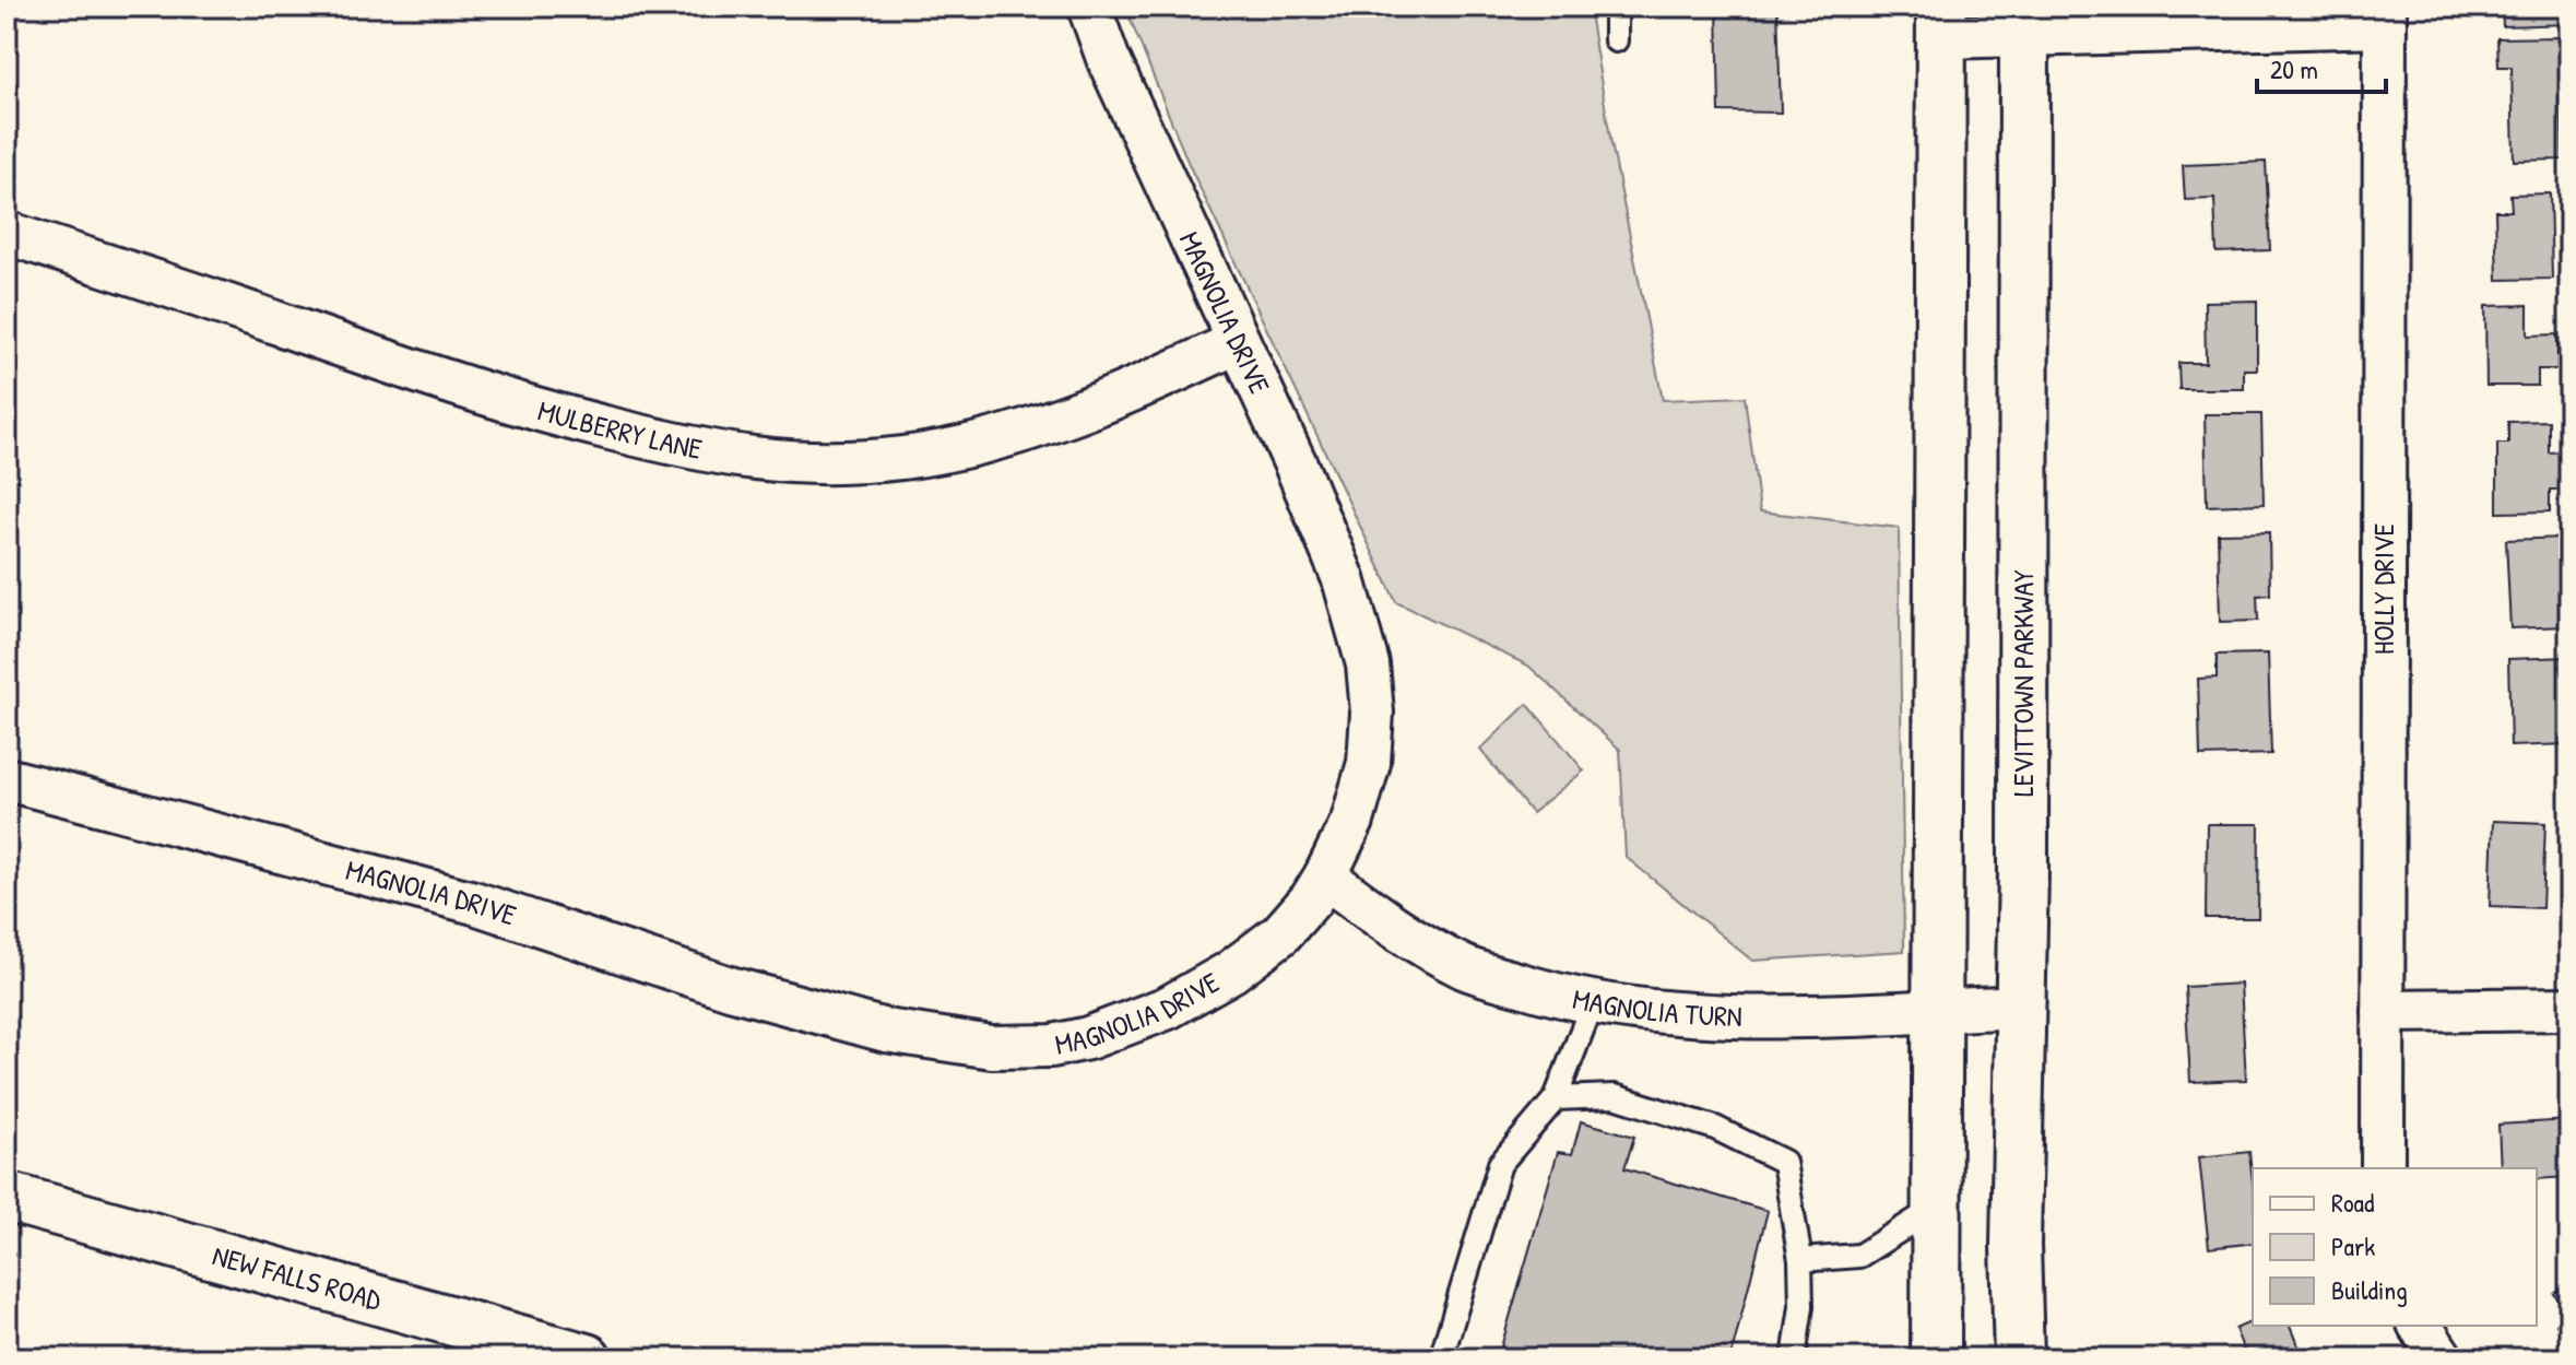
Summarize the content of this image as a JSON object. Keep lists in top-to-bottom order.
{
  "streets": {
    "main road": ["LEVITTOWN PARKWAY", "NEW FALLS ROAD"],
    "street": [
      "MAGNOLIA DRIVE",
      "MULBERRY LANE",
      "HOLLY DRIVE",
      "MAGNOLIA TURN"
    ]
  },
  "crossings": [
    ["MAGNOLIA DRIVE", "MULBERRY LANE"],
    ["MAGNOLIA DRIVE", "MAGNOLIA TURN"],
    ["LEVITTOWN PARKWAY", "MAGNOLIA TURN"]
  ],
  "legend": ["Road", "Park", "Building"],
  "scale_bar": "20 m"
}
